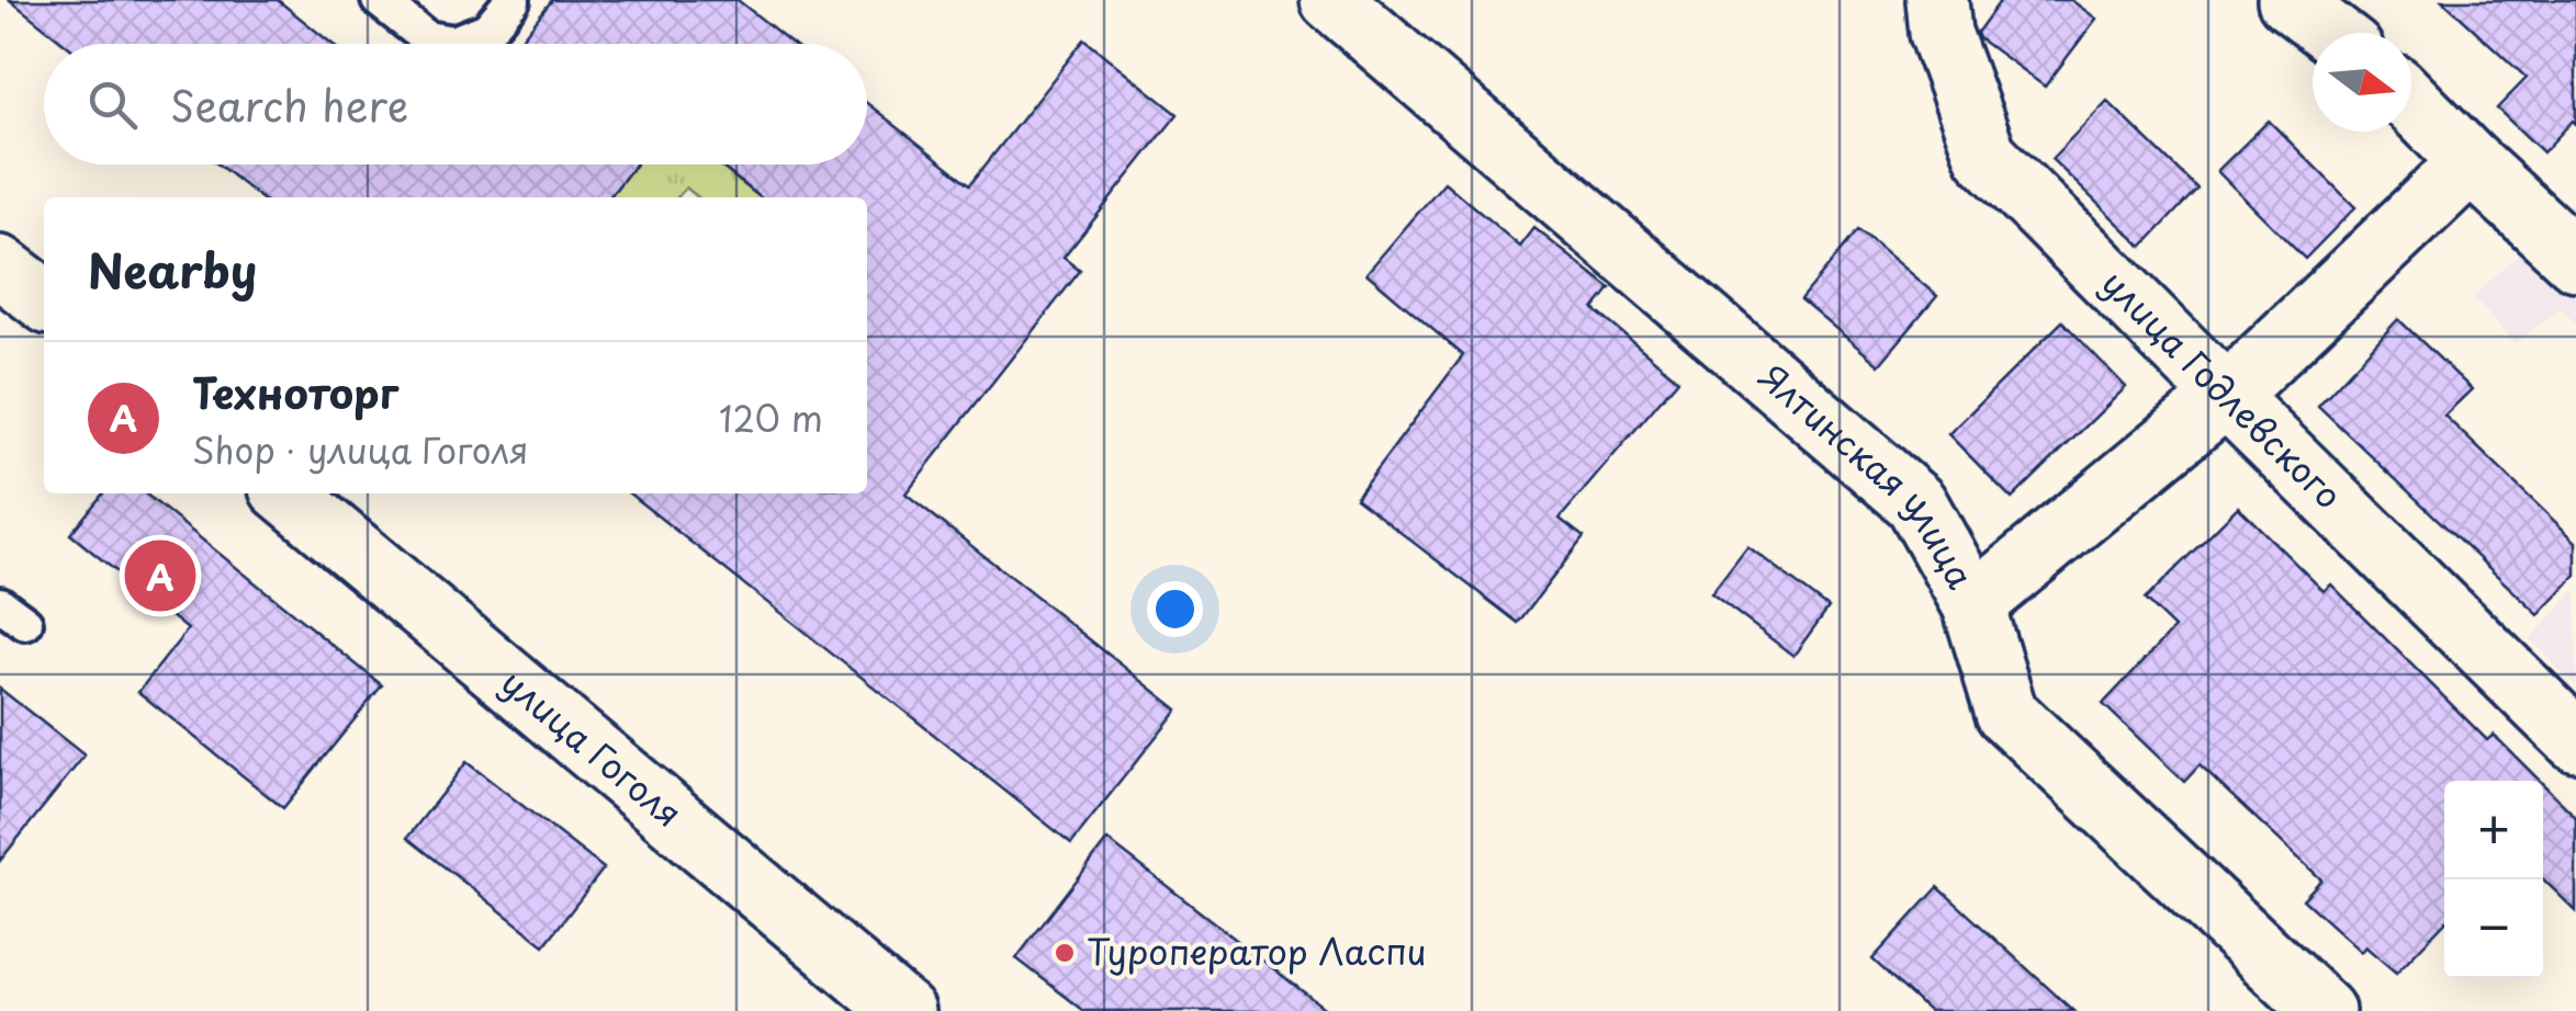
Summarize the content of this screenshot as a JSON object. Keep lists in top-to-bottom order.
{
  "streets": {
    "street": ["улица Годлевского", "Ялтинская улица", "улица Гоголя"]
  },
  "places": ["Туроператор Ласпи"],
  "north": "right",
  "page": {
    "search": "Search here",
    "heading": "Nearby",
    "list": [
      {
        "mark": "A",
        "name": "Техноторг",
        "note": "Shop · улица Гоголя",
        "value": "120 m"
      }
    ],
    "pins": "A",
    "map_buttons": ["+", "−"]
  }
}
